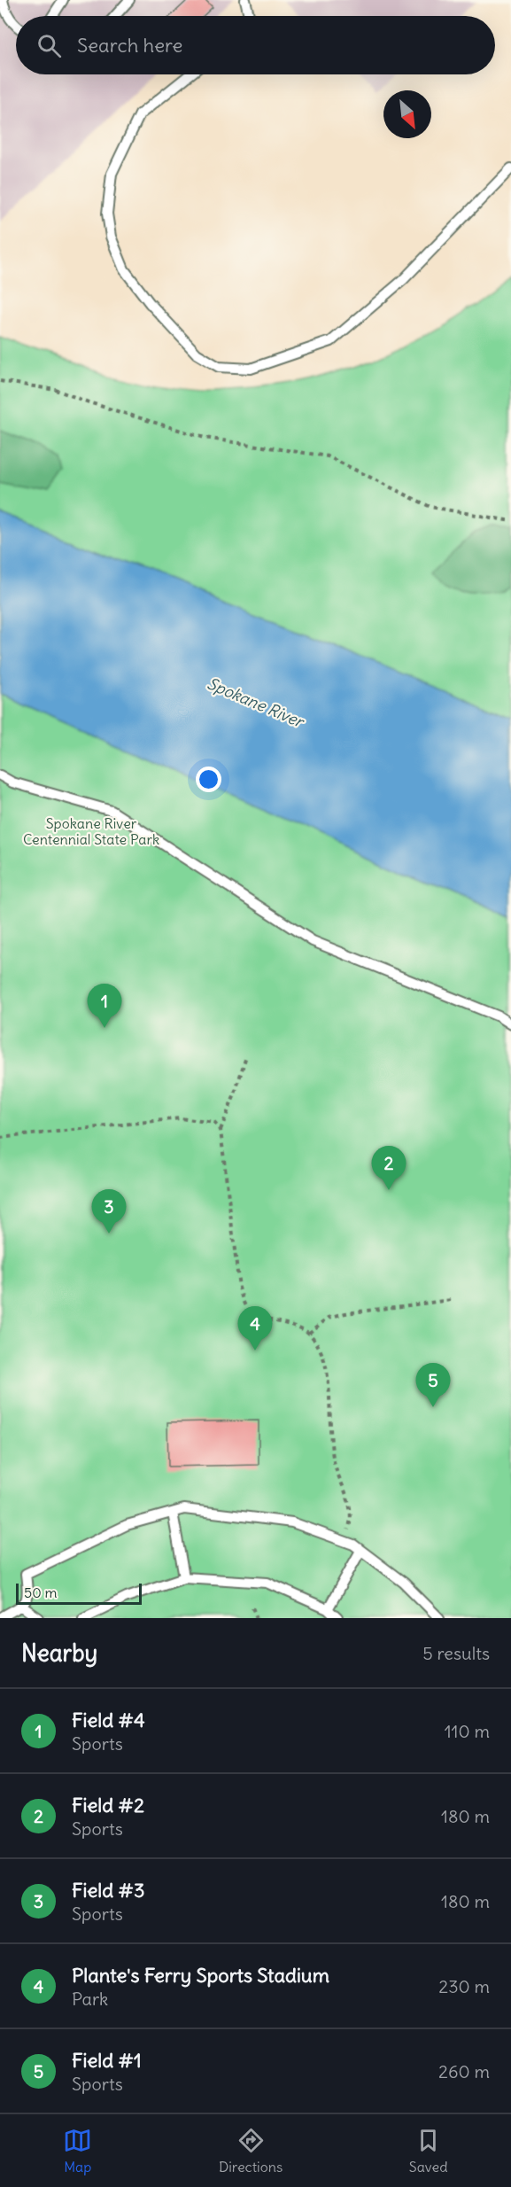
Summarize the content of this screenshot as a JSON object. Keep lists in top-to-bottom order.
{
  "water": ["Spokane River"],
  "parks": ["Spokane River Centennial State Park"],
  "scale_bar": "50 m",
  "north": "bottom right",
  "page": {
    "search": "Search here",
    "pins": [
      "1",
      "2",
      "3",
      "4",
      "5"
    ],
    "scale": "50 m",
    "heading": ["Nearby", "5 results"],
    "list": [
      {
        "mark": "1",
        "name": "Field #4",
        "note": "Sports",
        "value": "110 m"
      },
      {
        "mark": "2",
        "name": "Field #2",
        "note": "Sports",
        "value": "180 m"
      },
      {
        "mark": "3",
        "name": "Field #3",
        "note": "Sports",
        "value": "180 m"
      },
      {
        "mark": "4",
        "name": "Plante's Ferry Sports Stadium",
        "note": "Park",
        "value": "230 m"
      },
      {
        "mark": "5",
        "name": "Field #1",
        "note": "Sports",
        "value": "260 m"
      }
    ],
    "nav": ["Map", "Directions", "Saved"]
  }
}
